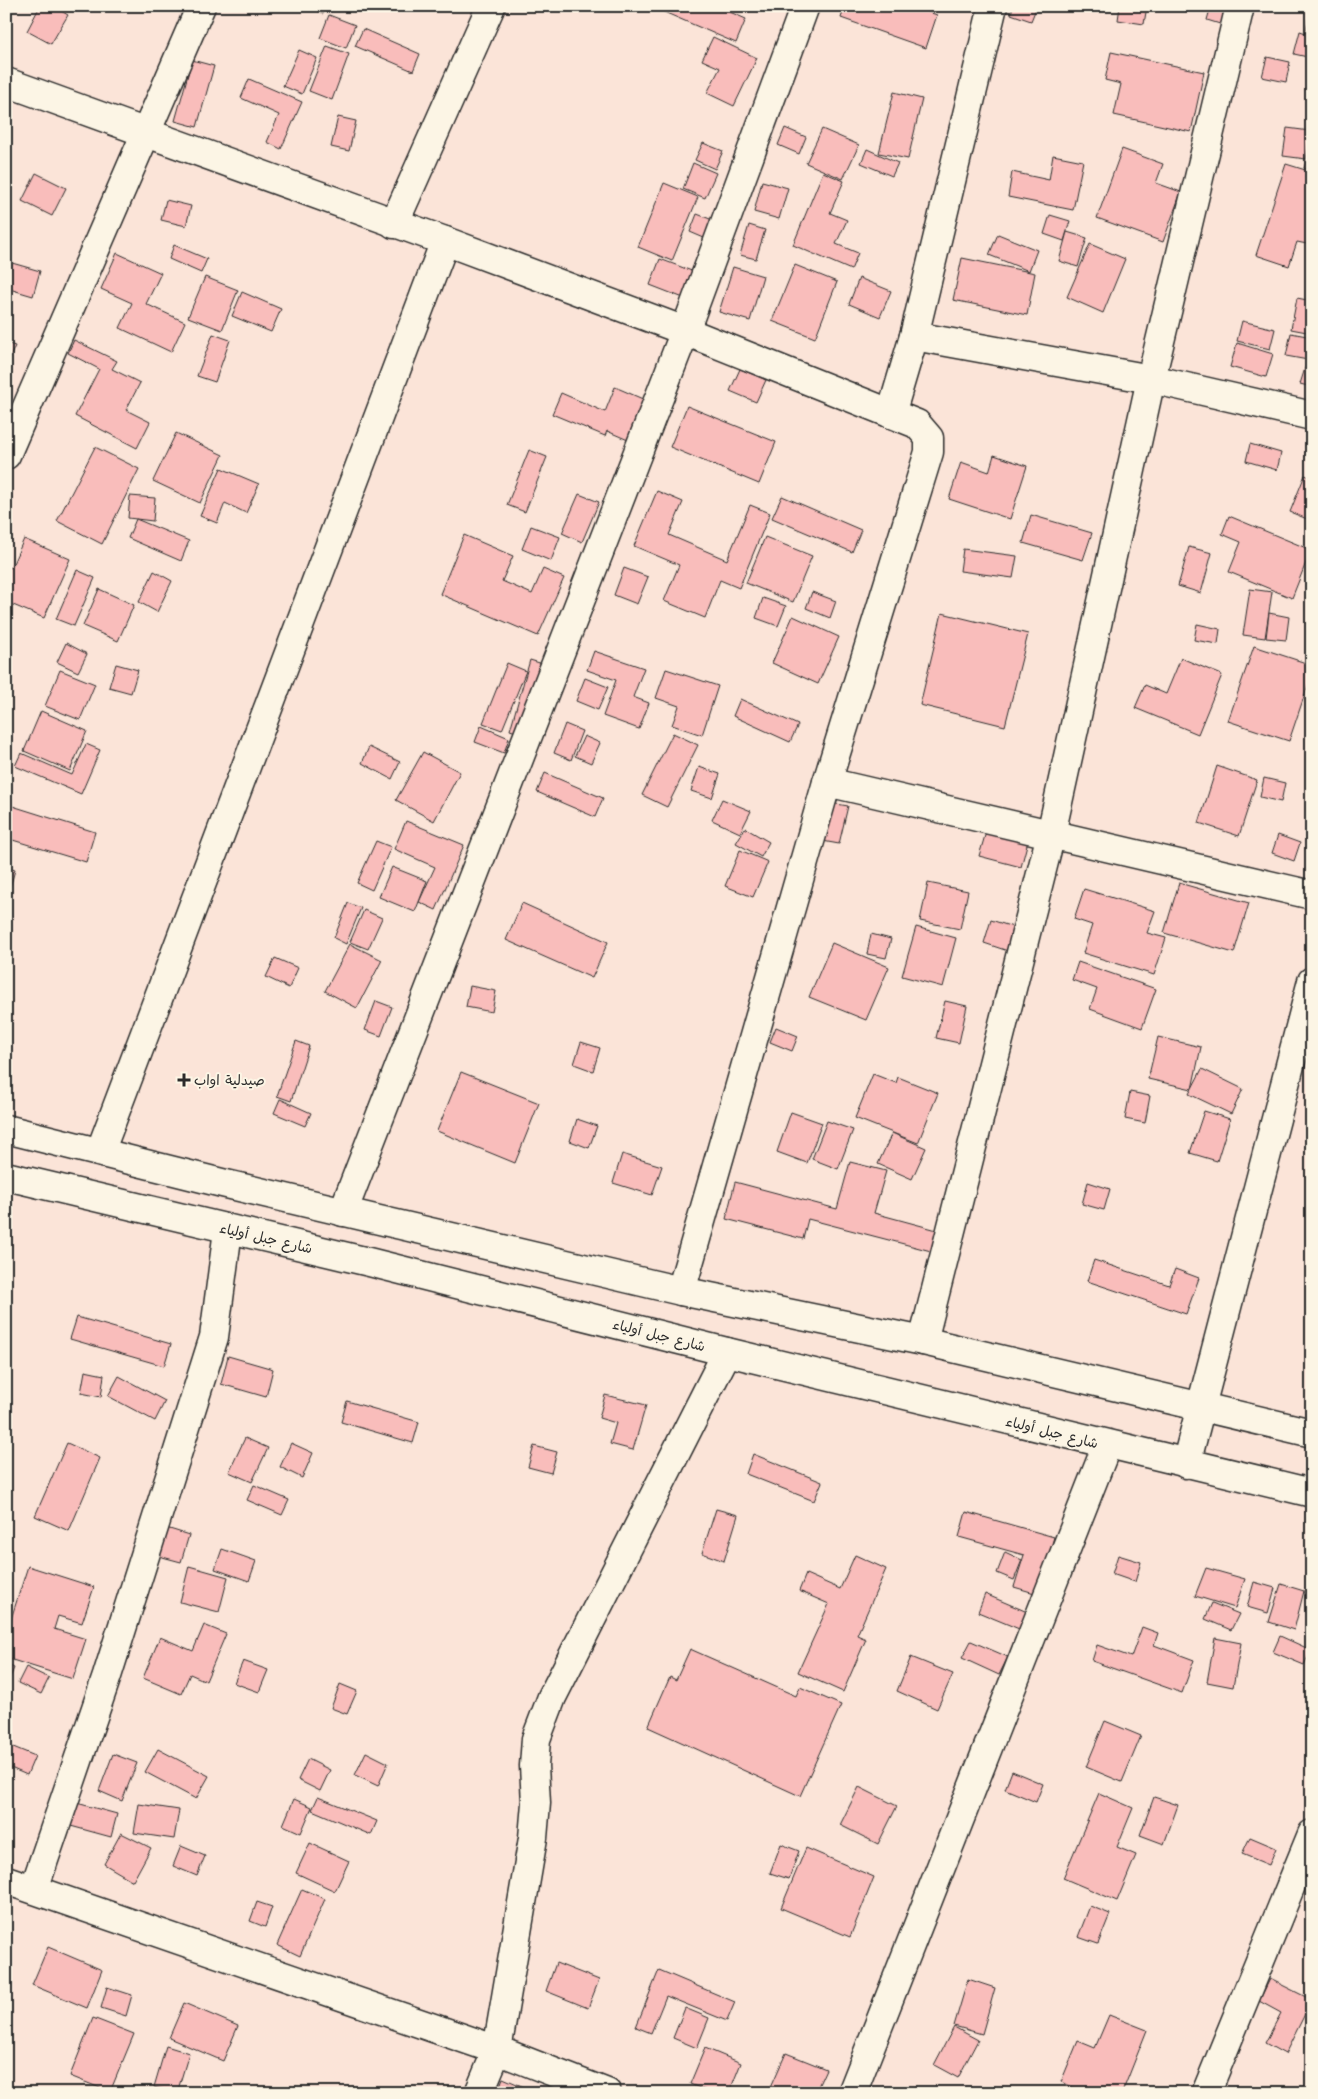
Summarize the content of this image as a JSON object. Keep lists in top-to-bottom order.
{
  "streets": {
    "street": ["شارع جبل أولياء"]
  },
  "places": {
    "health": ["صيدلية اواب"]
  }
}
